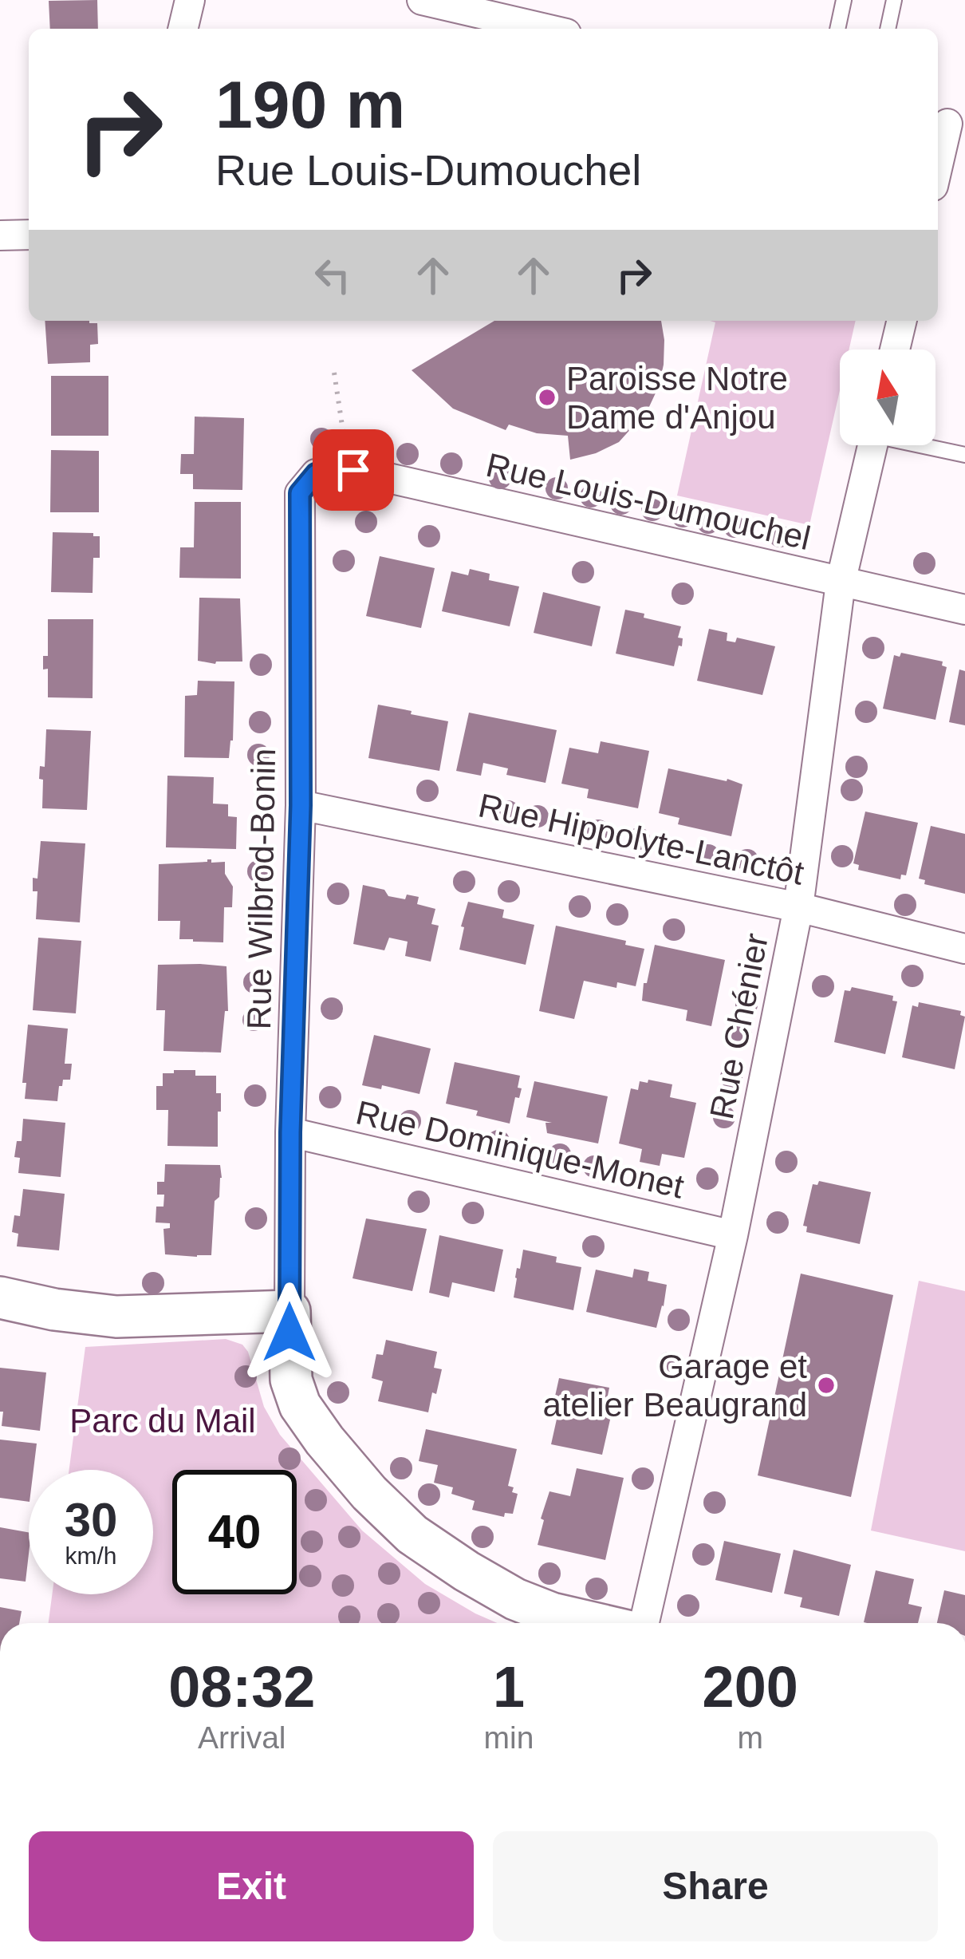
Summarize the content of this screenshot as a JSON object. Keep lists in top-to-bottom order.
{
  "streets": {
    "street": [
      "Rue Louis-Dumouchel",
      "Rue Hippolyte-Lanctôt",
      "Rue Wilbrod-Bonin",
      "Rue Chénier",
      "Rue Dominique-Monet"
    ]
  },
  "crossings": [
    ["Rue Louis-Dumouchel", "Rue Wilbrod-Bonin"],
    ["Rue Louis-Dumouchel", "Rue Chénier"],
    ["Rue Hippolyte-Lanctôt", "Rue Wilbrod-Bonin"],
    ["Rue Hippolyte-Lanctôt", "Rue Chénier"],
    ["Rue Wilbrod-Bonin", "Rue Dominique-Monet"],
    ["Rue Chénier", "Rue Dominique-Monet"]
  ],
  "parks": ["Parc du Mail"],
  "places": ["Paroisse Notre Dame d'Anjou", "Garage et atelier Beaugrand"],
  "north": "top",
  "page": {
    "turn": ["190 m", "Rue Louis-Dumouchel"],
    "speed": "30 km/h",
    "limit": "40",
    "eta": [
      "08:32",
      "Arrival",
      "1",
      "min",
      "200",
      "m"
    ],
    "buttons": ["Exit", "Share"]
  }
}
